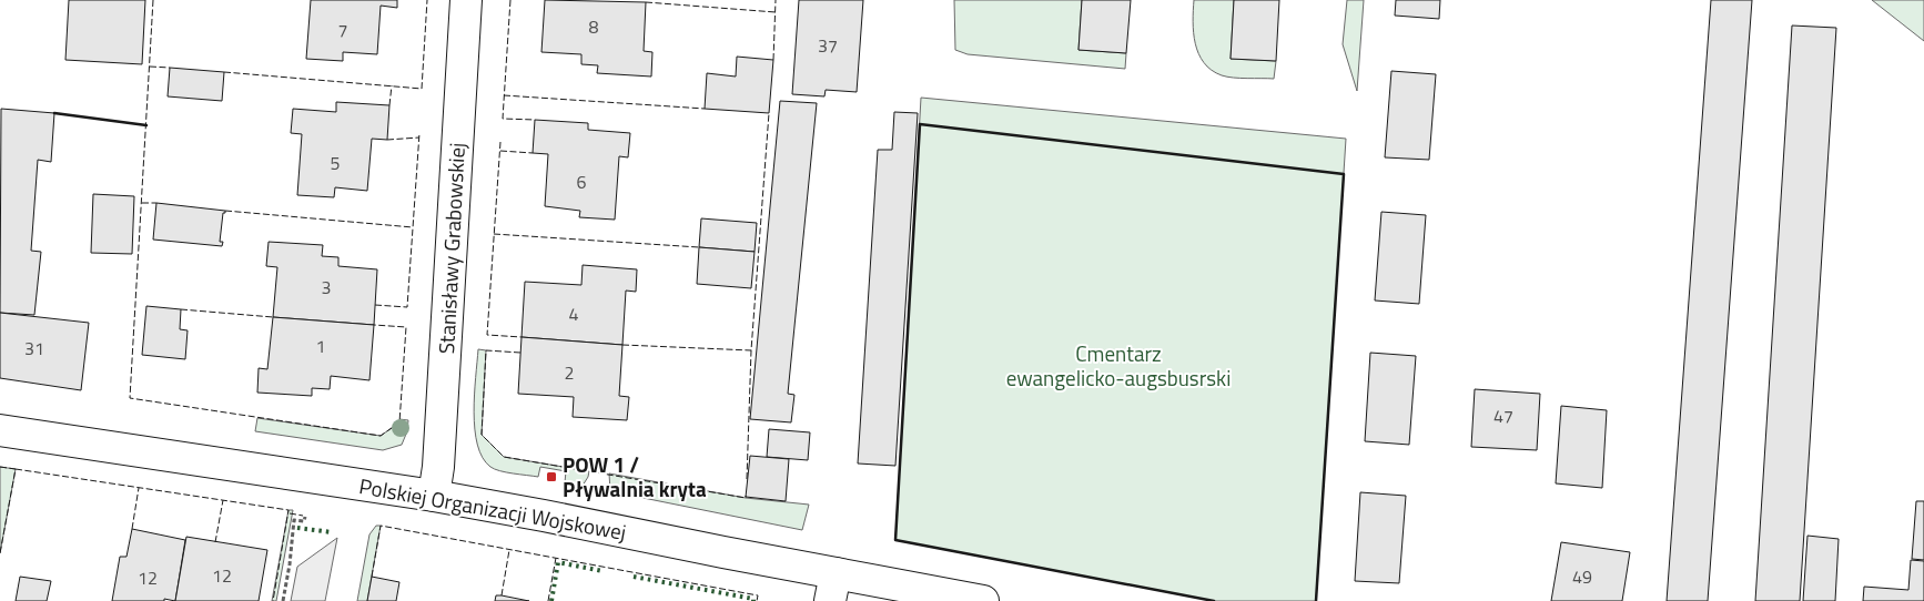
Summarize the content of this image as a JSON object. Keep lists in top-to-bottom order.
{
  "streets": {
    "street": ["Stanisławy Grabowskiej", "Polskiej Organizacji Wojskowej"]
  },
  "crossings": [
    ["Stanisławy Grabowskiej", "Polskiej Organizacji Wojskowej"]
  ],
  "parks": ["Cmentarz ewangelicko-augsbusrski"],
  "places": {
    "transit": ["POW 1 / Pływalnia kryta"]
  },
  "house_numbers": [
    "8",
    "7",
    "37",
    "5",
    "6",
    "3",
    "4",
    "1",
    "31",
    "2",
    "47",
    "12",
    "49",
    "12"
  ]
}
